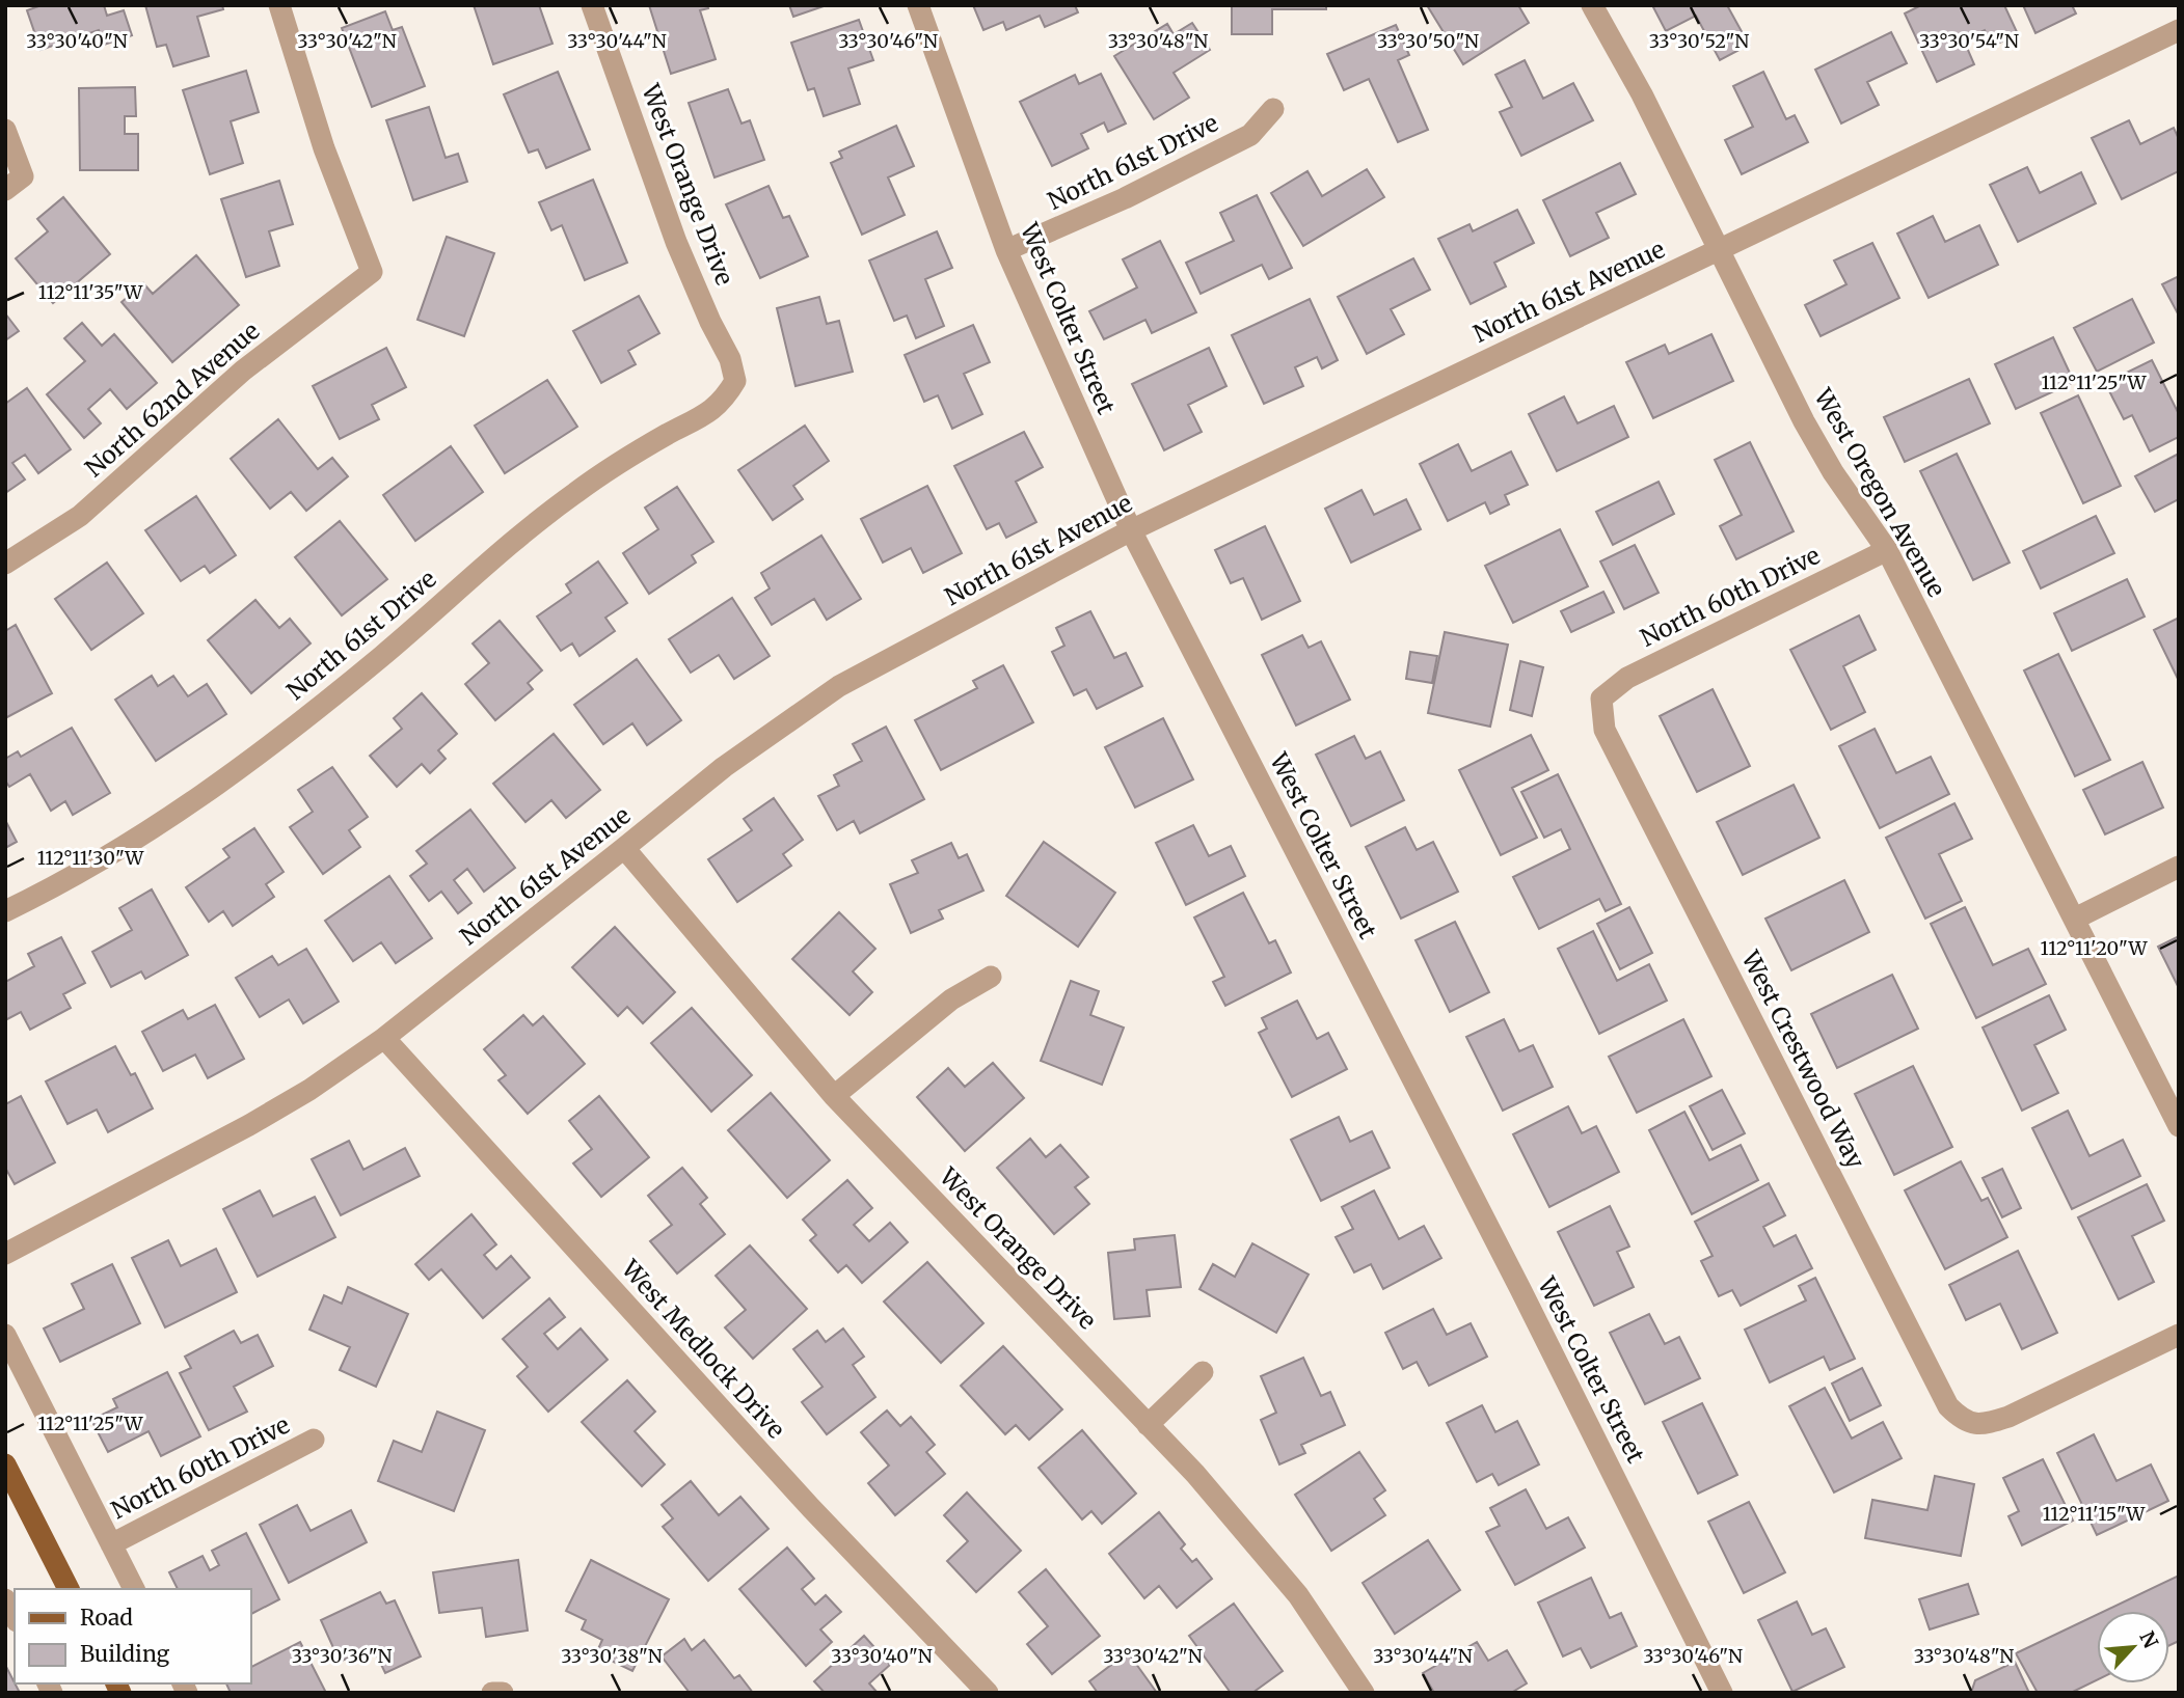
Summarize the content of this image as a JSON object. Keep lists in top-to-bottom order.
{
  "streets": {
    "street": [
      "North 61st Drive",
      "West Orange Drive",
      "North 61st Avenue",
      "West Colter Street",
      "North 62nd Avenue",
      "West Oregon Avenue",
      "North 60th Drive",
      "West Crestwood Way",
      "West Medlock Drive"
    ]
  },
  "crossings": [
    ["North 61st Drive", "West Orange Drive"],
    ["North 61st Drive", "West Colter Street"],
    ["West Orange Drive", "North 61st Avenue"],
    ["North 61st Avenue", "West Colter Street"],
    ["North 61st Avenue", "West Oregon Avenue"],
    ["North 61st Avenue", "West Medlock Drive"],
    ["West Oregon Avenue", "North 60th Drive"],
    ["North 60th Drive", "West Crestwood Way"]
  ],
  "legend": ["Road", "Building"],
  "north": "top right",
  "coordinates": [
    "33°30'54\"N",
    "33°30'40\"N",
    "33°30'42\"N",
    "33°30'44\"N",
    "33°30'46\"N",
    "33°30'48\"N",
    "33°30'50\"N",
    "33°30'52\"N",
    "112°11'35\"W",
    "112°11'25\"W",
    "112°11'30\"W",
    "112°11'20\"W",
    "112°11'15\"W",
    "33°30'36\"N",
    "33°30'38\"N"
  ]
}
